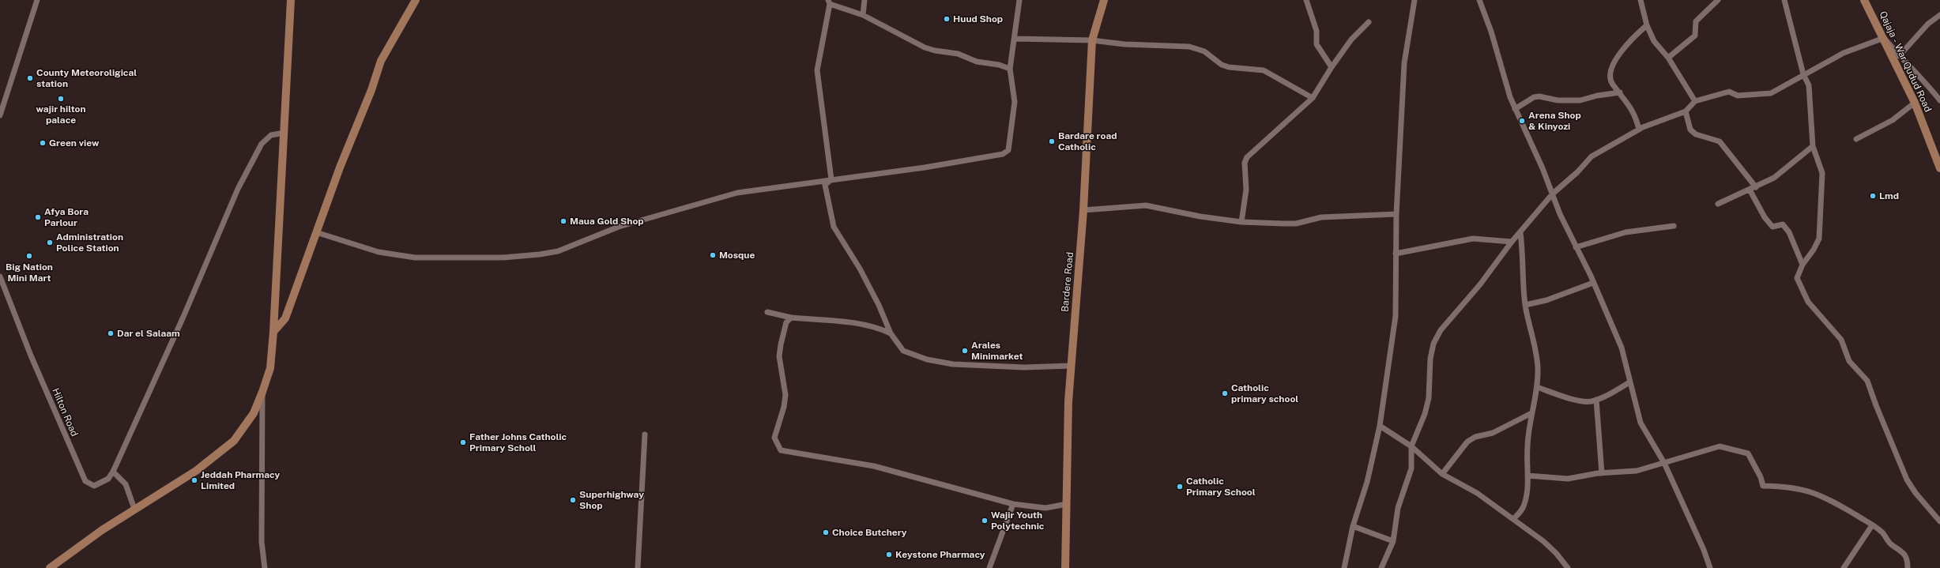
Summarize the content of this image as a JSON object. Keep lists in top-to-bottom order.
{
  "streets": {
    "street": ["Qajaja - War Qudud Road", "Bardere Road", "Hilton Road"]
  },
  "places": [
    "Huud Shop",
    "County Meteoroligical station",
    "wajir hilton palace",
    "Arena Shop & Kinyozi",
    "Bardare road Catholic",
    "Green view",
    "Lmd",
    "Afya Bora Parlour",
    "Maua Gold Shop",
    "Administration Police Station",
    "Mosque",
    "Big Nation Mini Mart",
    "Dar el Salaam",
    "Arales Minimarket",
    "Catholic primary school",
    "Father Johns Catholic Primary Scholl",
    "Jeddah Pharmacy Limited",
    "Catholic Primary School",
    "Superhighway Shop",
    "Wajir Youth Polytechnic",
    "Choice Butchery",
    "Keystone Pharmacy"
  ]
}
